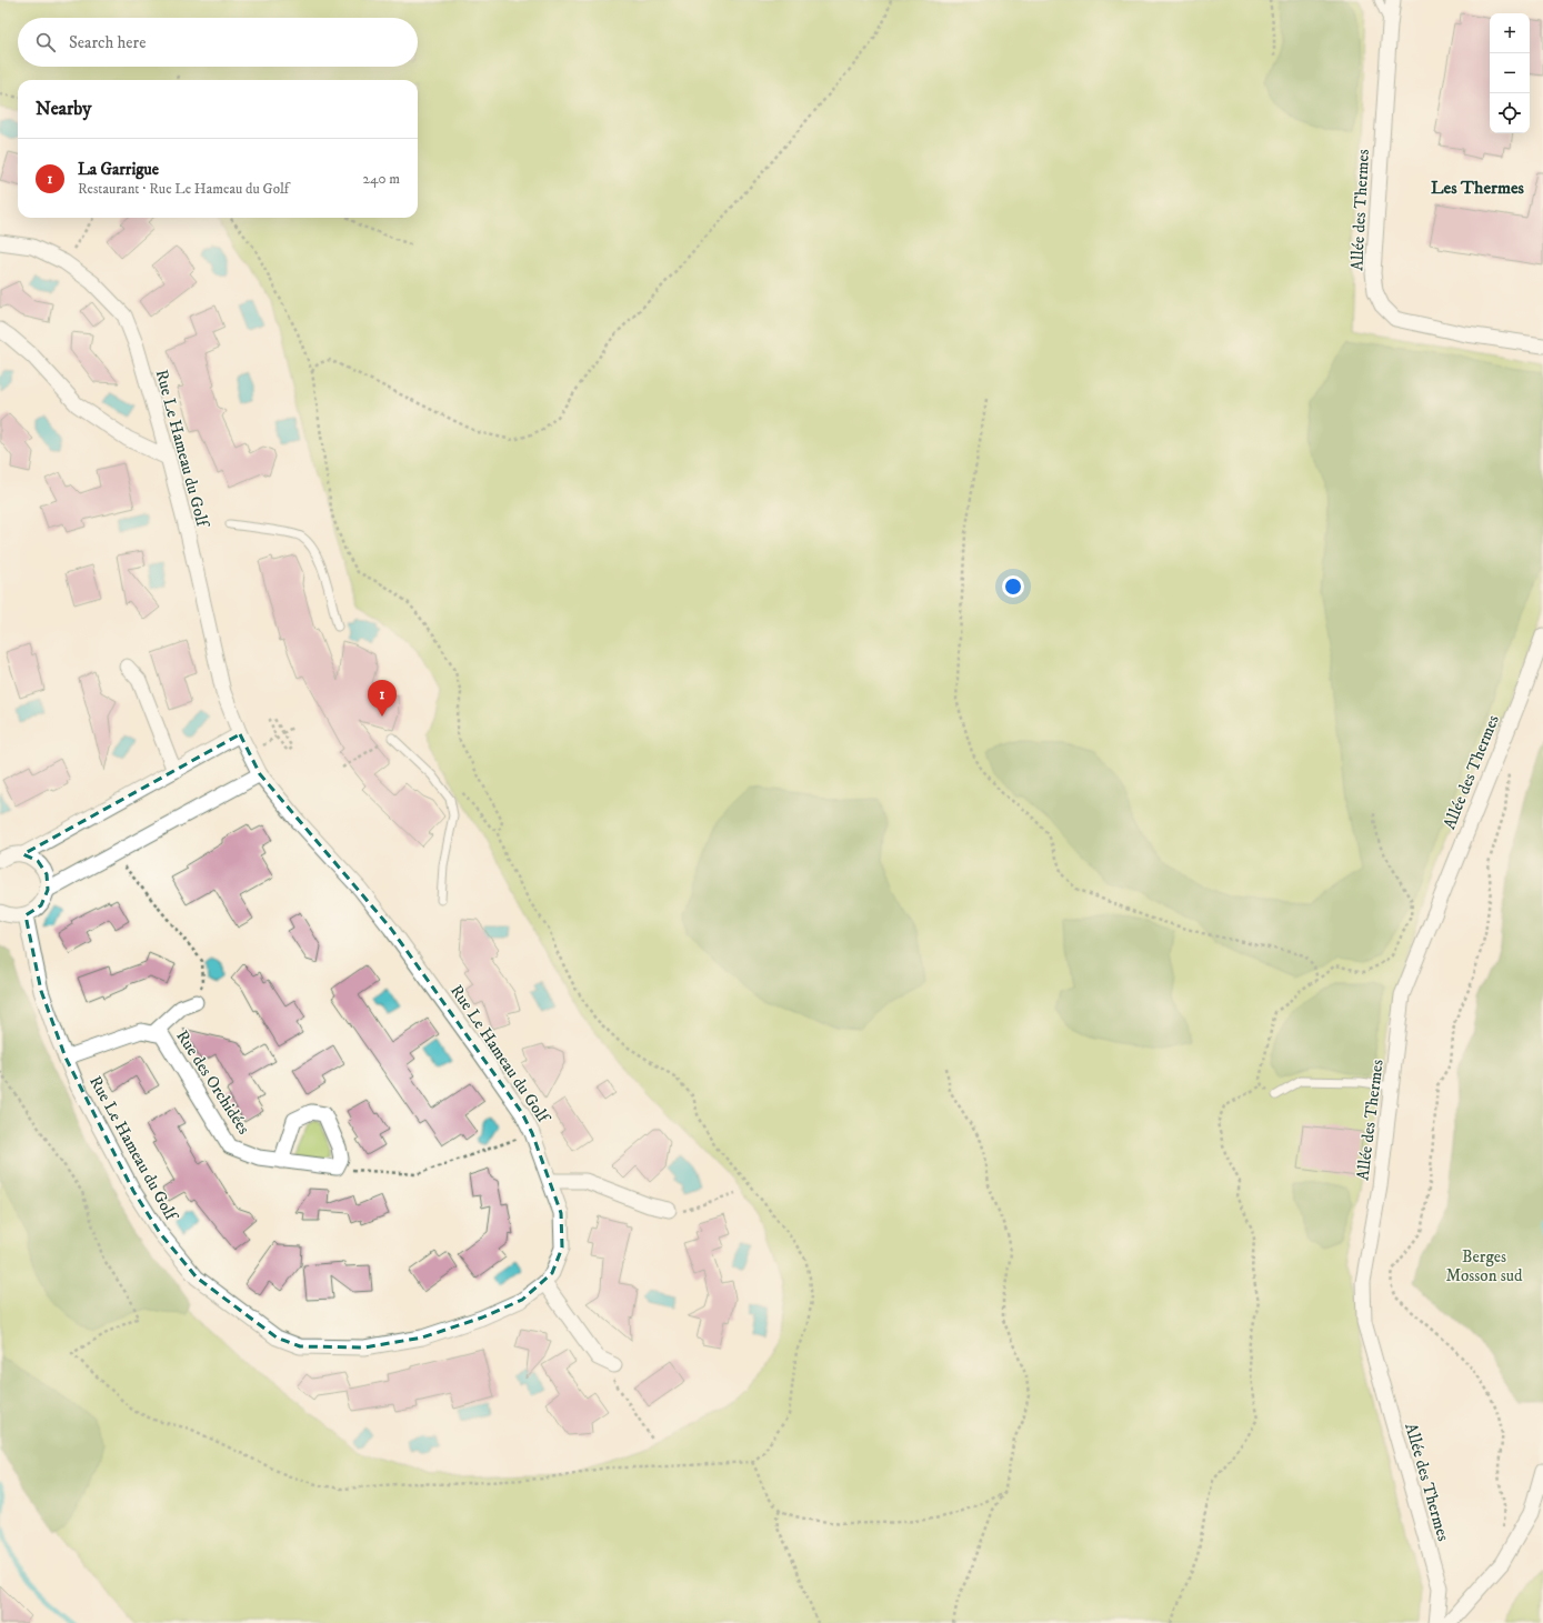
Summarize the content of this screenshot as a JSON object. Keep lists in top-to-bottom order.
{
  "streets": {
    "street": ["Allée des Thermes", "Rue Le Hameau du Golf", "Rue des Orchidées"]
  },
  "crossings": [
    ["Rue Le Hameau du Golf", "Rue des Orchidées"]
  ],
  "districts": ["Les Thermes"],
  "parks": ["Berges Mosson sud"],
  "page": {
    "map_buttons": ["+", "−"],
    "search": "Search here",
    "heading": "Nearby",
    "list": [
      {
        "mark": "1",
        "name": "La Garrigue",
        "note": "Restaurant · Rue Le Hameau du Golf",
        "value": "240 m"
      }
    ],
    "pins": "1"
  }
}
